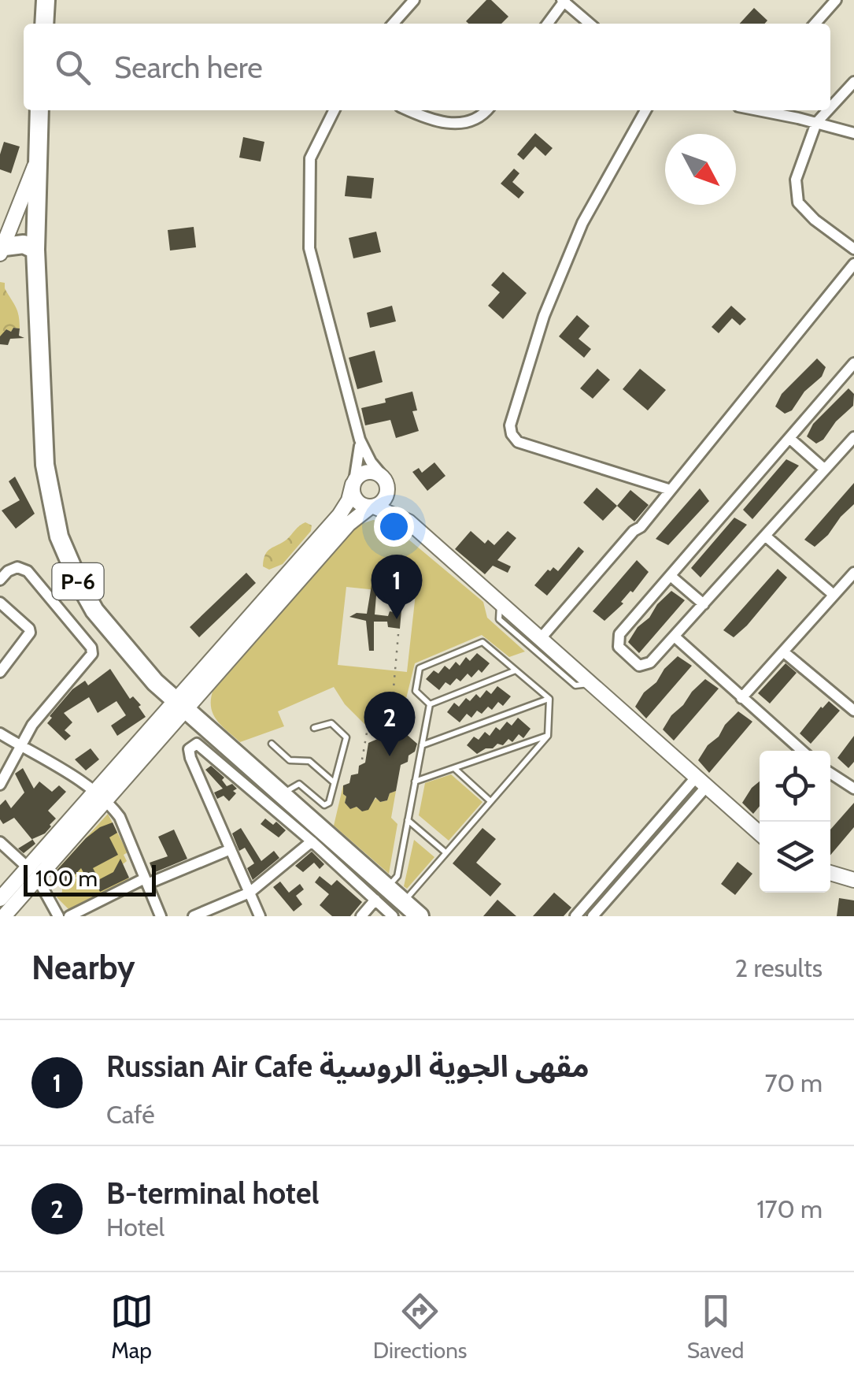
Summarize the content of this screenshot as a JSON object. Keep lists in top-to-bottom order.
{
  "streets": {
    "highway": ["P-6"]
  },
  "scale_bar": "100 m",
  "north": "bottom right",
  "page": {
    "search": "Search here",
    "pins": ["1", "2"],
    "scale": "100 m",
    "heading": ["Nearby", "2 results"],
    "list": [
      {
        "mark": "1",
        "name": "Russian Air Cafe مقهى الجوية الروسية",
        "note": "Café",
        "value": "70 m"
      },
      {
        "mark": "2",
        "name": "B-terminal hotel",
        "note": "Hotel",
        "value": "170 m"
      }
    ],
    "nav": ["Map", "Directions", "Saved"]
  }
}
